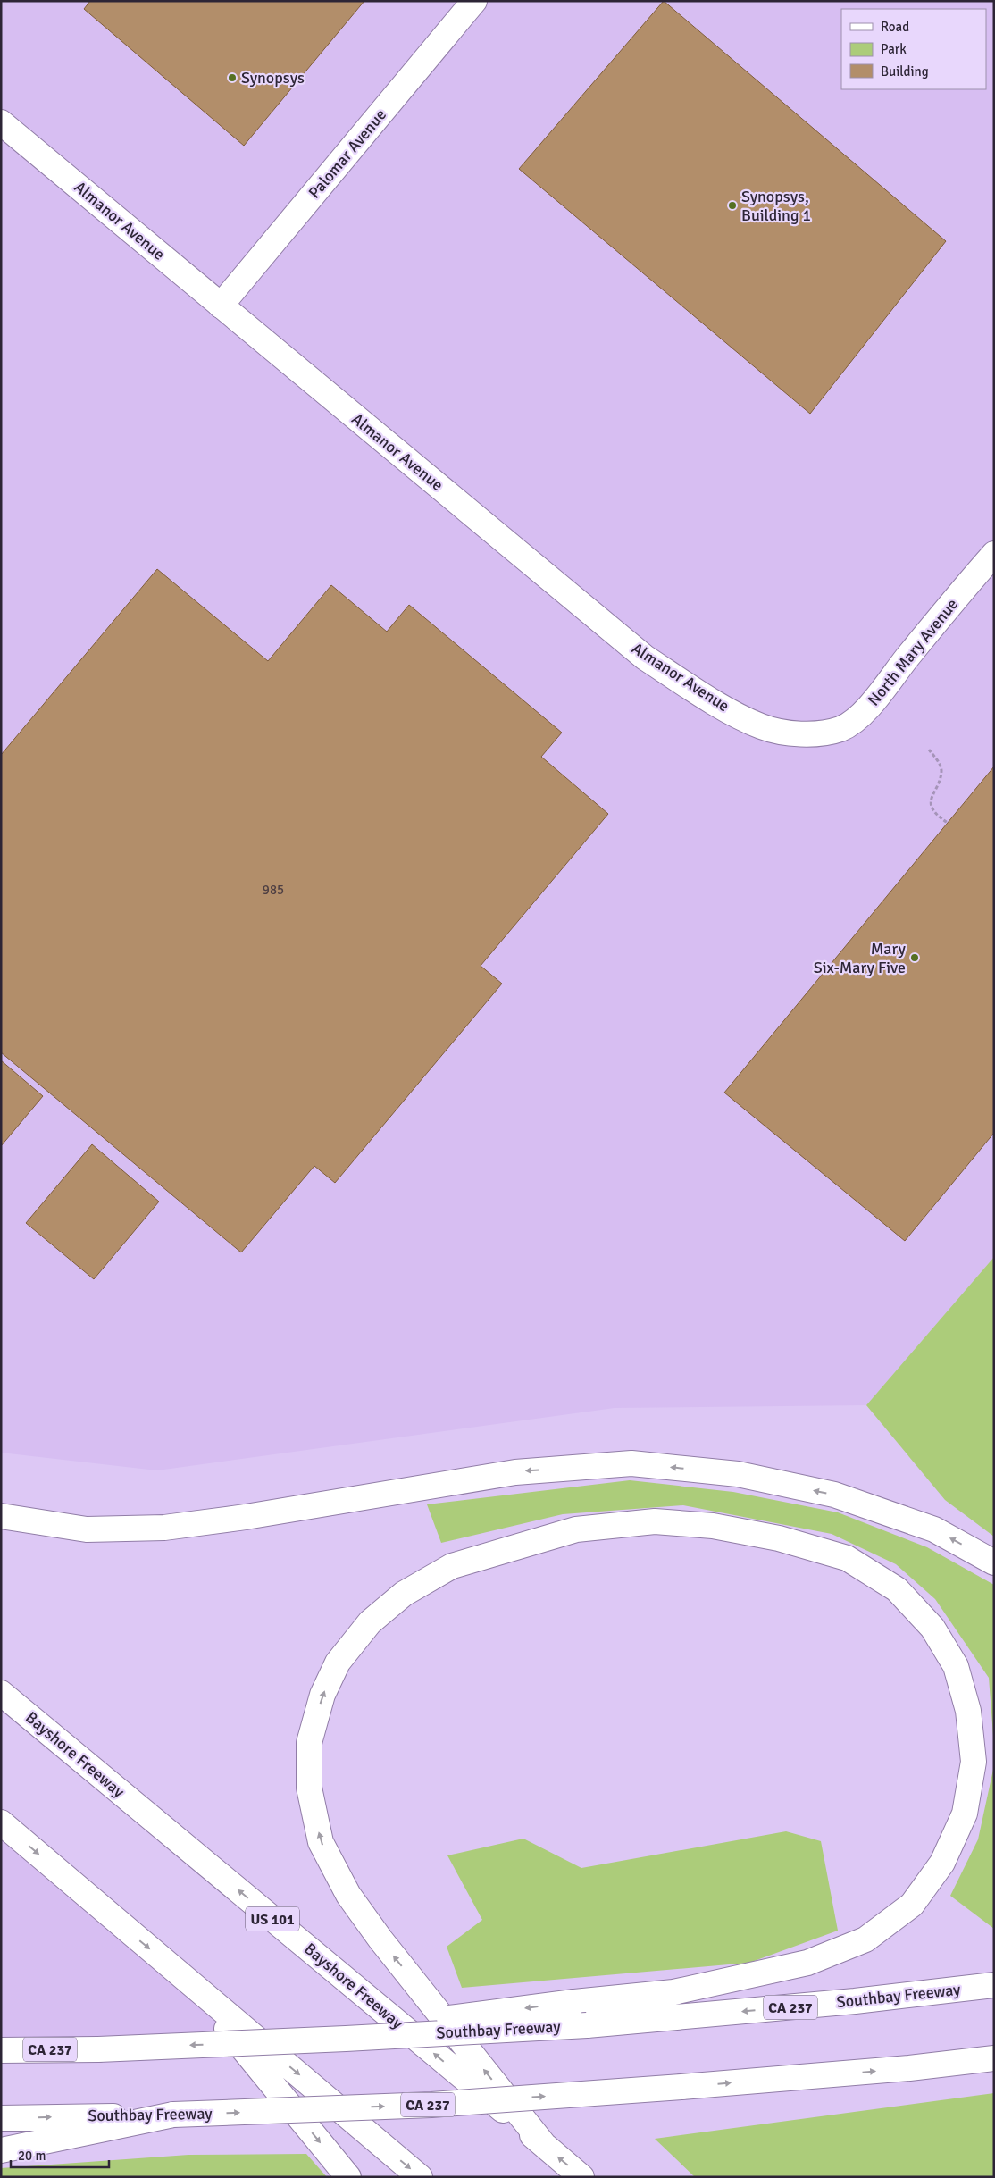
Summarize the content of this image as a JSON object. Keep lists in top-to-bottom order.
{
  "streets": {
    "main road": [
      "Palomar Avenue",
      "Almanor Avenue",
      "North Mary Avenue",
      "Bayshore Freeway",
      "US 101",
      "Southbay Freeway",
      "CA 237"
    ]
  },
  "crossings": [
    ["Palomar Avenue", "Almanor Avenue"],
    ["Almanor Avenue", "North Mary Avenue"]
  ],
  "places": ["Synopsys", "Synopsys, Building 1", "Mary Six-Mary Five"],
  "house_numbers": ["985"],
  "legend": ["Road", "Park", "Building"],
  "scale_bar": "20 m"
}
